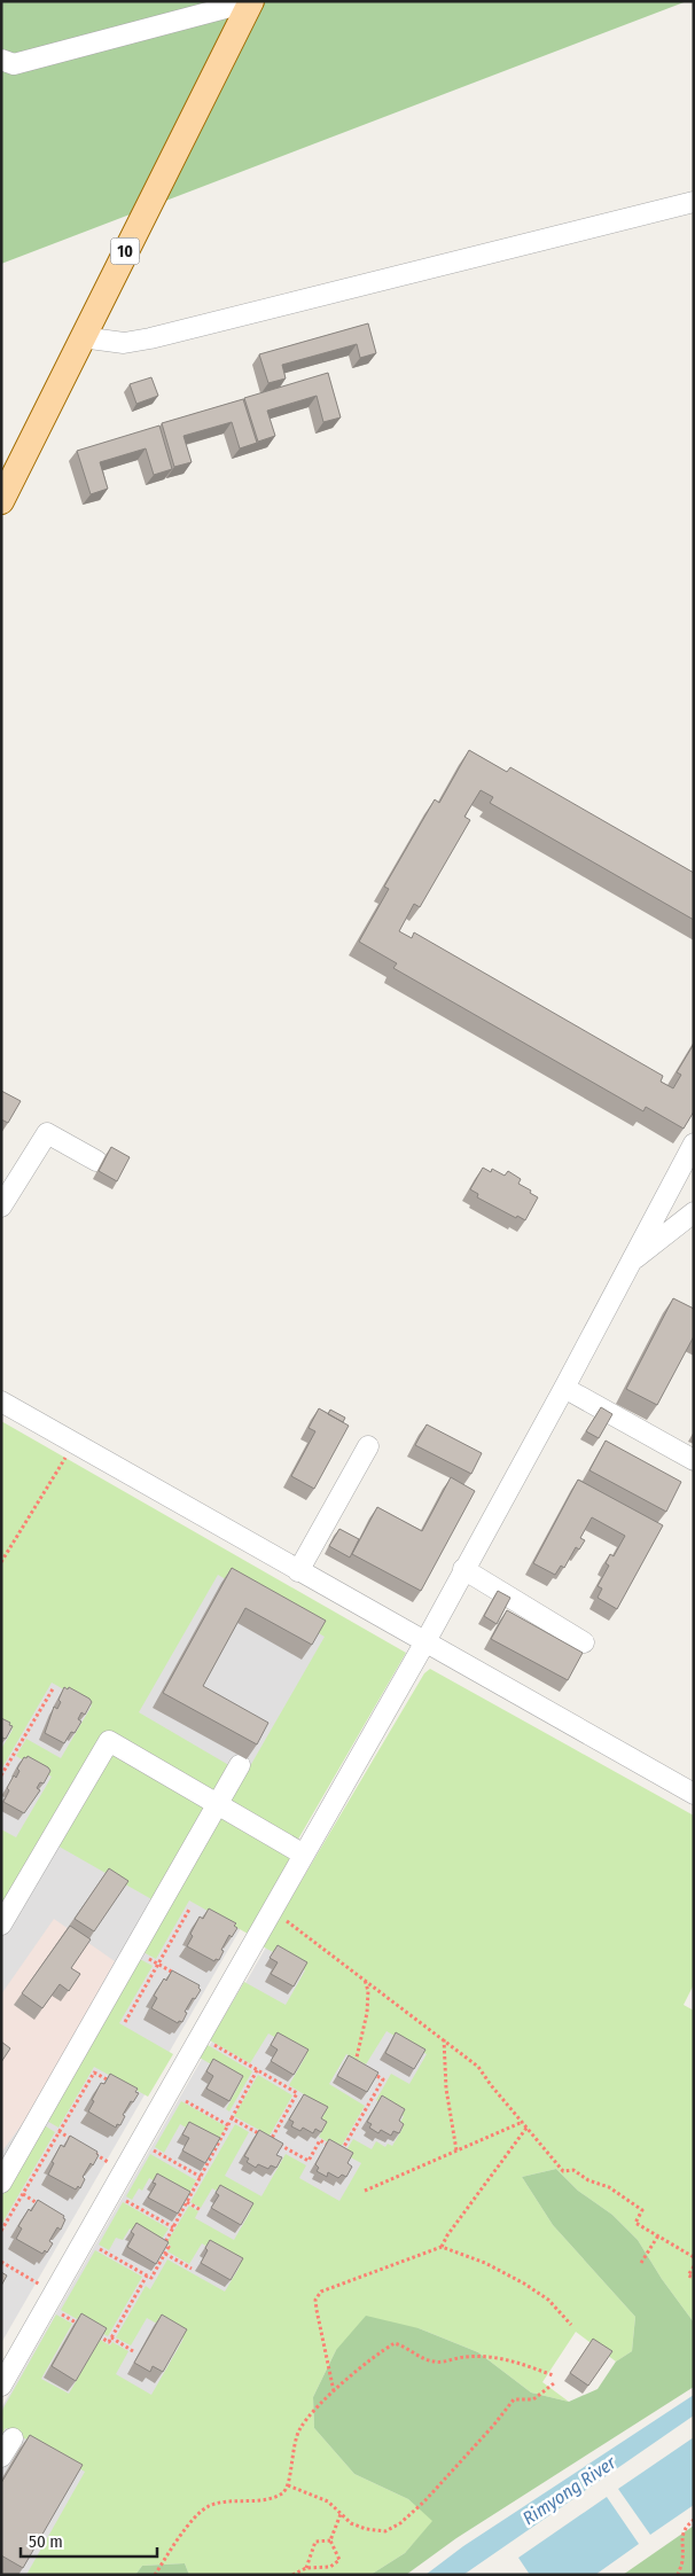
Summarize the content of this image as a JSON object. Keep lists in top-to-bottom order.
{
  "streets": {
    "main road": ["10"]
  },
  "water": ["Rimyong River"],
  "scale_bar": "50 m"
}
